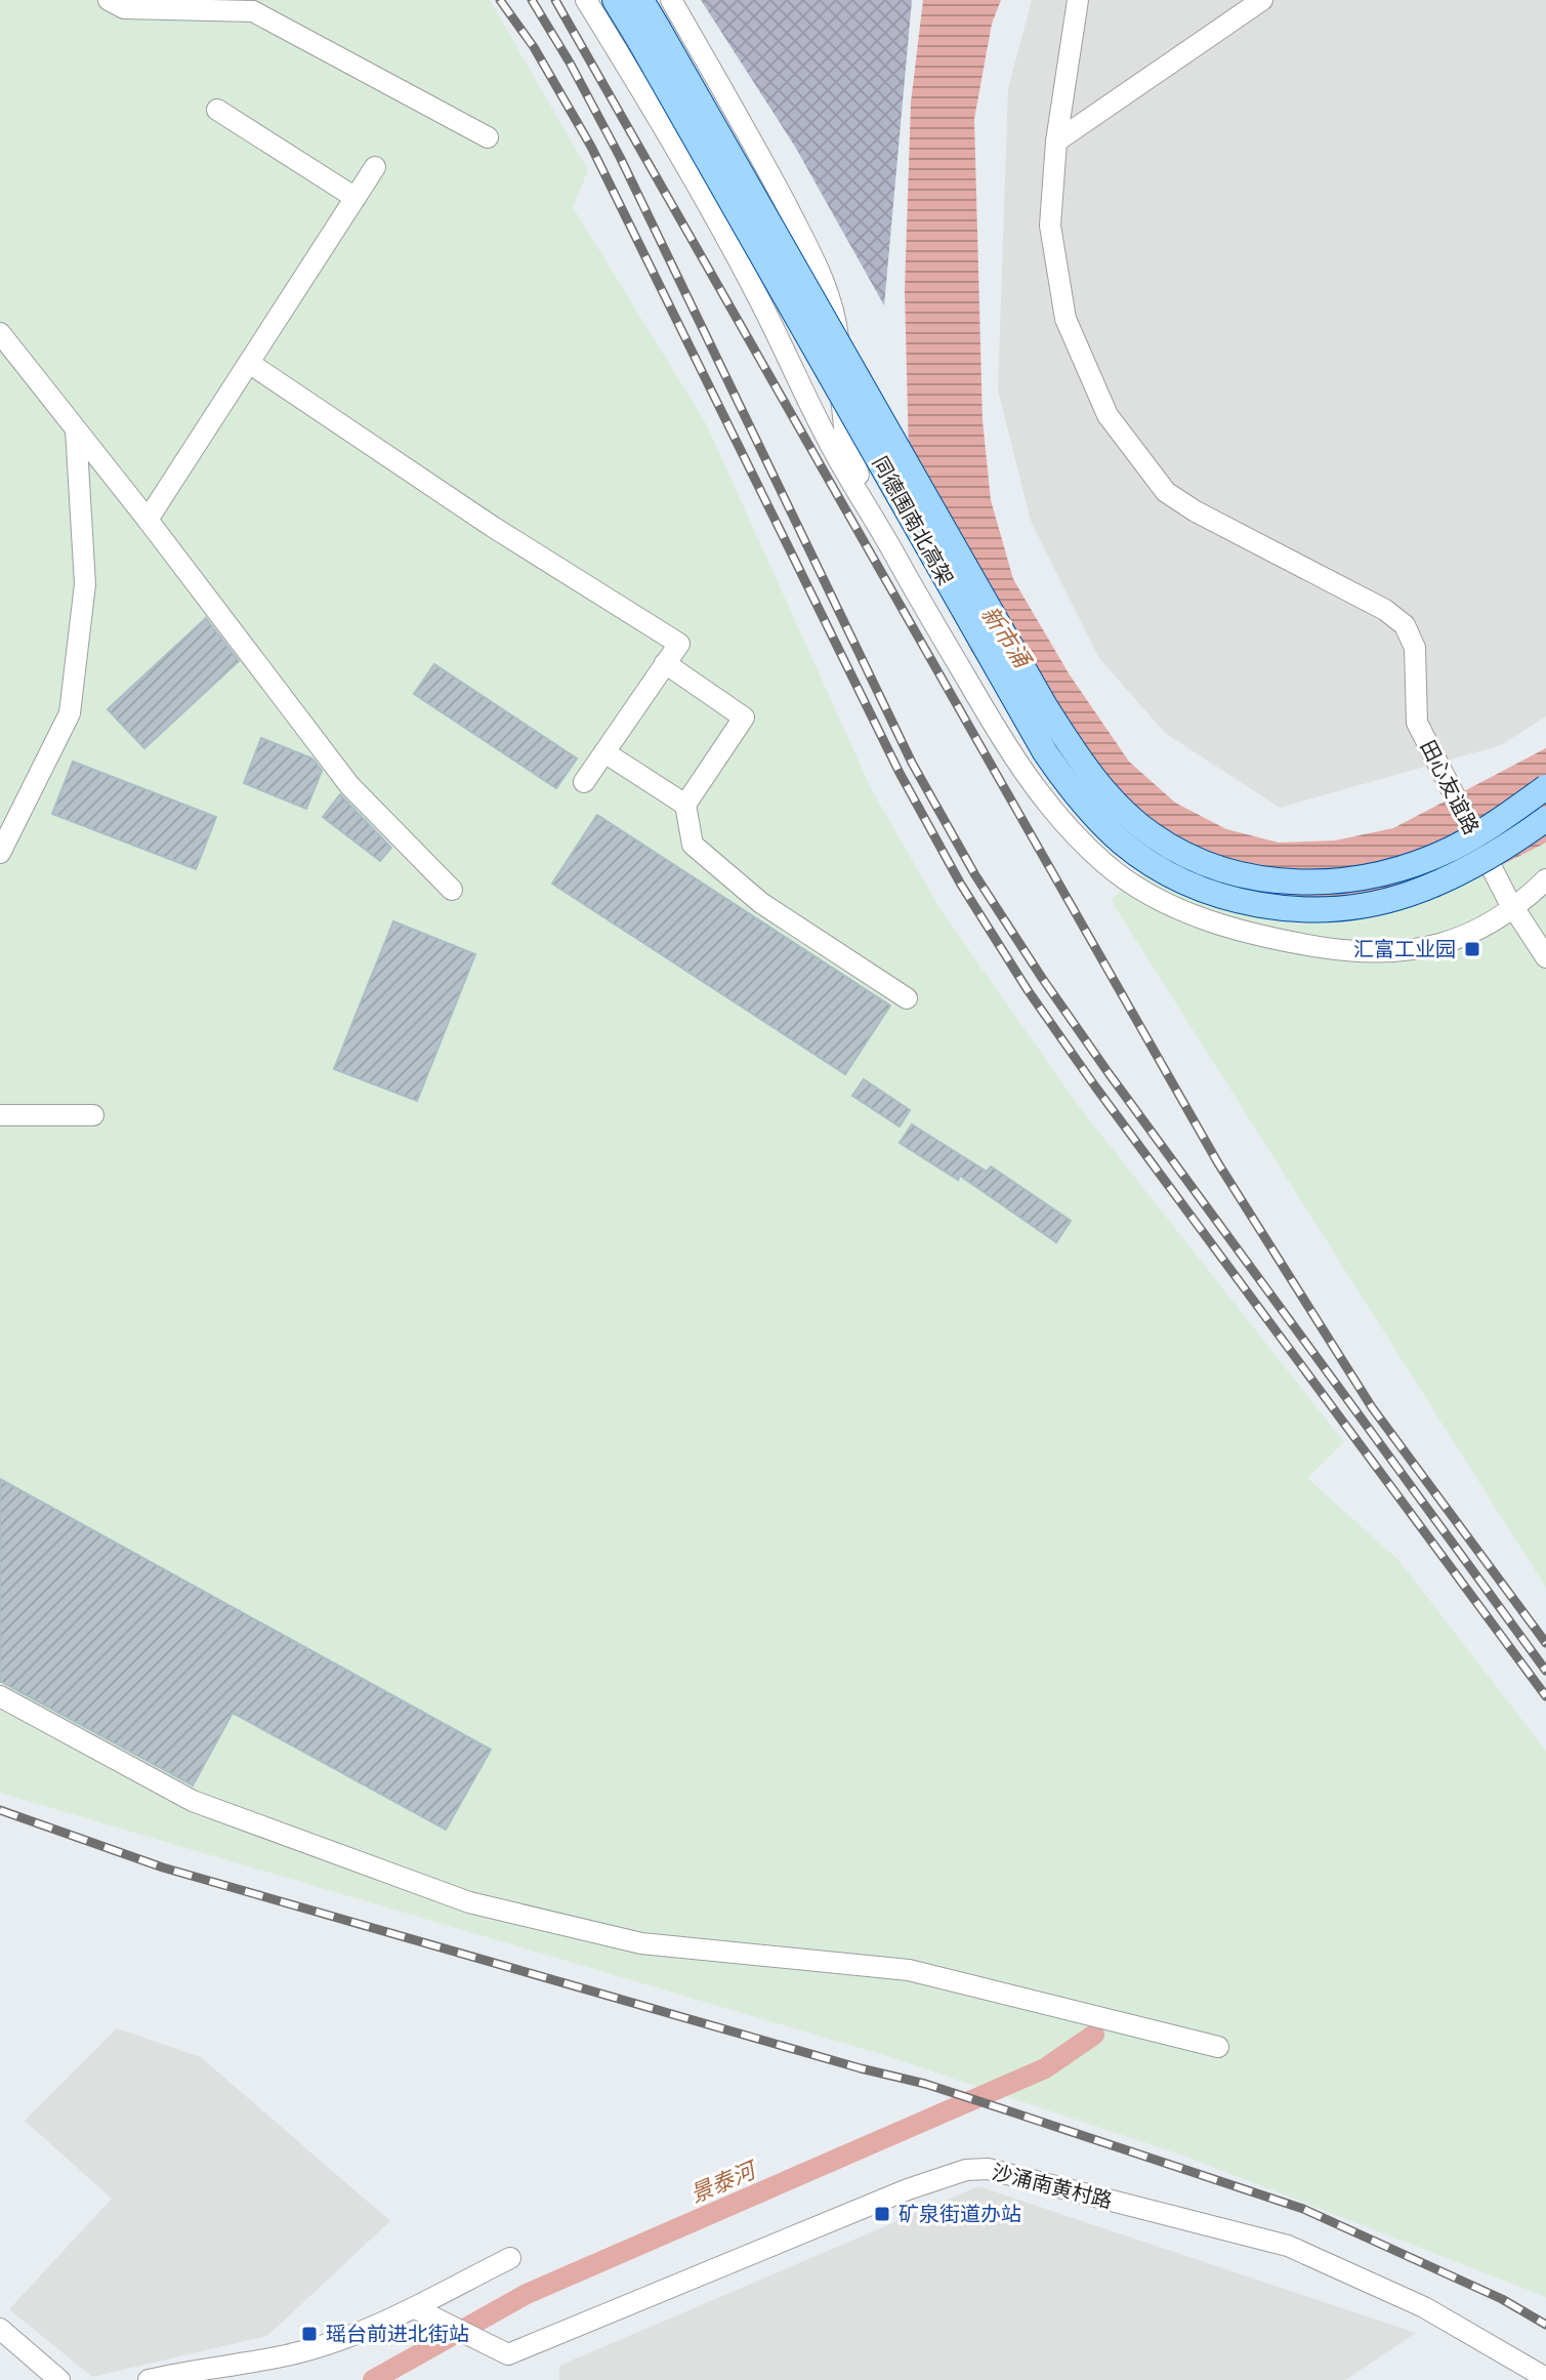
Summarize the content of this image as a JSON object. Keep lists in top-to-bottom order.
{
  "streets": {
    "main road": ["同德围南北高架"],
    "street": ["田心友谊路", "沙涌南黄村路"]
  },
  "water": ["新市涌", "景泰河"],
  "places": {
    "transit": ["汇富工业园", "矿泉街道办站", "瑶台前进北街站"]
  }
}
